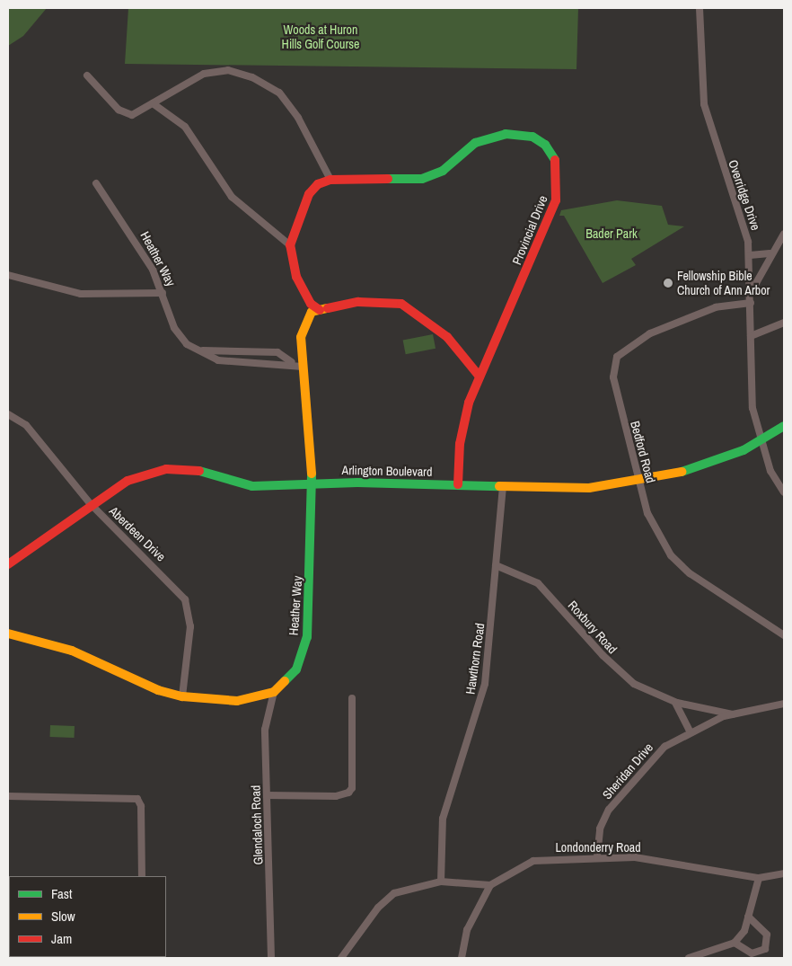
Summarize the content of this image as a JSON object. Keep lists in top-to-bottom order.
{
  "streets": {
    "street": [
      "Overridge Drive",
      "Provincial Drive",
      "Heather Way",
      "Bedford Road",
      "Arlington Boulevard",
      "Aberdeen Drive",
      "Roxbury Road",
      "Hawthorn Road",
      "Sheridan Drive",
      "Glendaloch Road",
      "Londonderry Road"
    ]
  },
  "crossings": [
    ["Overridge Drive", "Bedford Road"],
    ["Overridge Drive", "Arlington Boulevard"],
    ["Provincial Drive", "Arlington Boulevard"],
    ["Heather Way", "Arlington Boulevard"],
    ["Heather Way", "Glendaloch Road"],
    ["Bedford Road", "Arlington Boulevard"],
    ["Arlington Boulevard", "Aberdeen Drive"],
    ["Arlington Boulevard", "Hawthorn Road"],
    ["Roxbury Road", "Hawthorn Road"],
    ["Roxbury Road", "Sheridan Drive"],
    ["Sheridan Drive", "Londonderry Road"]
  ],
  "parks": ["Woods at Huron Hills Golf Course", "Bader Park"],
  "places": ["Fellowship Bible Church of Ann Arbor"],
  "legend": ["Fast", "Slow", "Jam"]
}
